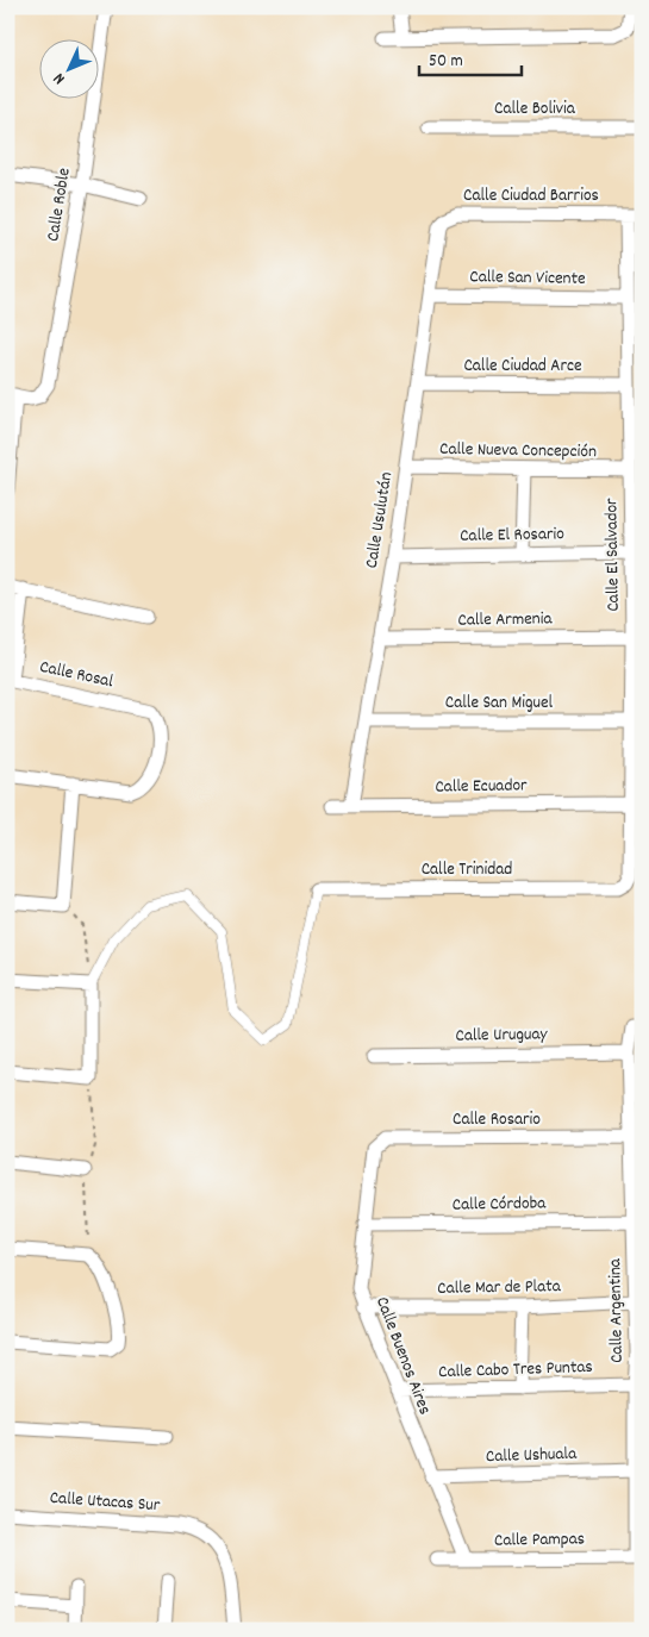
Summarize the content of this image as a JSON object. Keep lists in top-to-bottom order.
{
  "streets": {
    "street": [
      "Calle Bolivia",
      "Calle Ciudad Barrios",
      "Calle Roble",
      "Calle San Vicente",
      "Calle Ciudad Arce",
      "Calle Nueva Concepción",
      "Calle Usulután",
      "Calle El Rosario",
      "Calle El Salvador",
      "Calle Armenia",
      "Calle Rosal",
      "Calle San Miguel",
      "Calle Ecuador",
      "Calle Trinidad",
      "Calle Uruguay",
      "Calle Rosario",
      "Calle Córdoba",
      "Calle Mar de Plata",
      "Calle Argentina",
      "Calle Buenos Aires",
      "Calle Cabo Tres Puntas",
      "Calle Ushuala",
      "Calle Utacas Sur",
      "Calle Pampas"
    ]
  },
  "crossings": [
    ["Calle Ciudad Barrios", "Calle Usulután"],
    ["Calle Ciudad Barrios", "Calle El Salvador"],
    ["Calle San Vicente", "Calle Usulután"],
    ["Calle San Vicente", "Calle El Salvador"],
    ["Calle Ciudad Arce", "Calle Usulután"],
    ["Calle Ciudad Arce", "Calle El Salvador"],
    ["Calle Nueva Concepción", "Calle Usulután"],
    ["Calle Nueva Concepción", "Calle El Salvador"],
    ["Calle Usulután", "Calle El Rosario"],
    ["Calle Usulután", "Calle Armenia"],
    ["Calle Usulután", "Calle San Miguel"],
    ["Calle Usulután", "Calle Ecuador"],
    ["Calle El Rosario", "Calle El Salvador"],
    ["Calle El Salvador", "Calle Armenia"],
    ["Calle El Salvador", "Calle San Miguel"],
    ["Calle El Salvador", "Calle Ecuador"],
    ["Calle El Salvador", "Calle Trinidad"],
    ["Calle Uruguay", "Calle Argentina"],
    ["Calle Rosario", "Calle Argentina"],
    ["Calle Rosario", "Calle Buenos Aires"],
    ["Calle Córdoba", "Calle Argentina"],
    ["Calle Córdoba", "Calle Buenos Aires"],
    ["Calle Mar de Plata", "Calle Argentina"],
    ["Calle Mar de Plata", "Calle Buenos Aires"],
    ["Calle Argentina", "Calle Cabo Tres Puntas"],
    ["Calle Argentina", "Calle Ushuala"],
    ["Calle Argentina", "Calle Pampas"],
    ["Calle Buenos Aires", "Calle Cabo Tres Puntas"],
    ["Calle Buenos Aires", "Calle Ushuala"],
    ["Calle Buenos Aires", "Calle Pampas"]
  ],
  "scale_bar": "50 m",
  "north": "bottom left"
}
